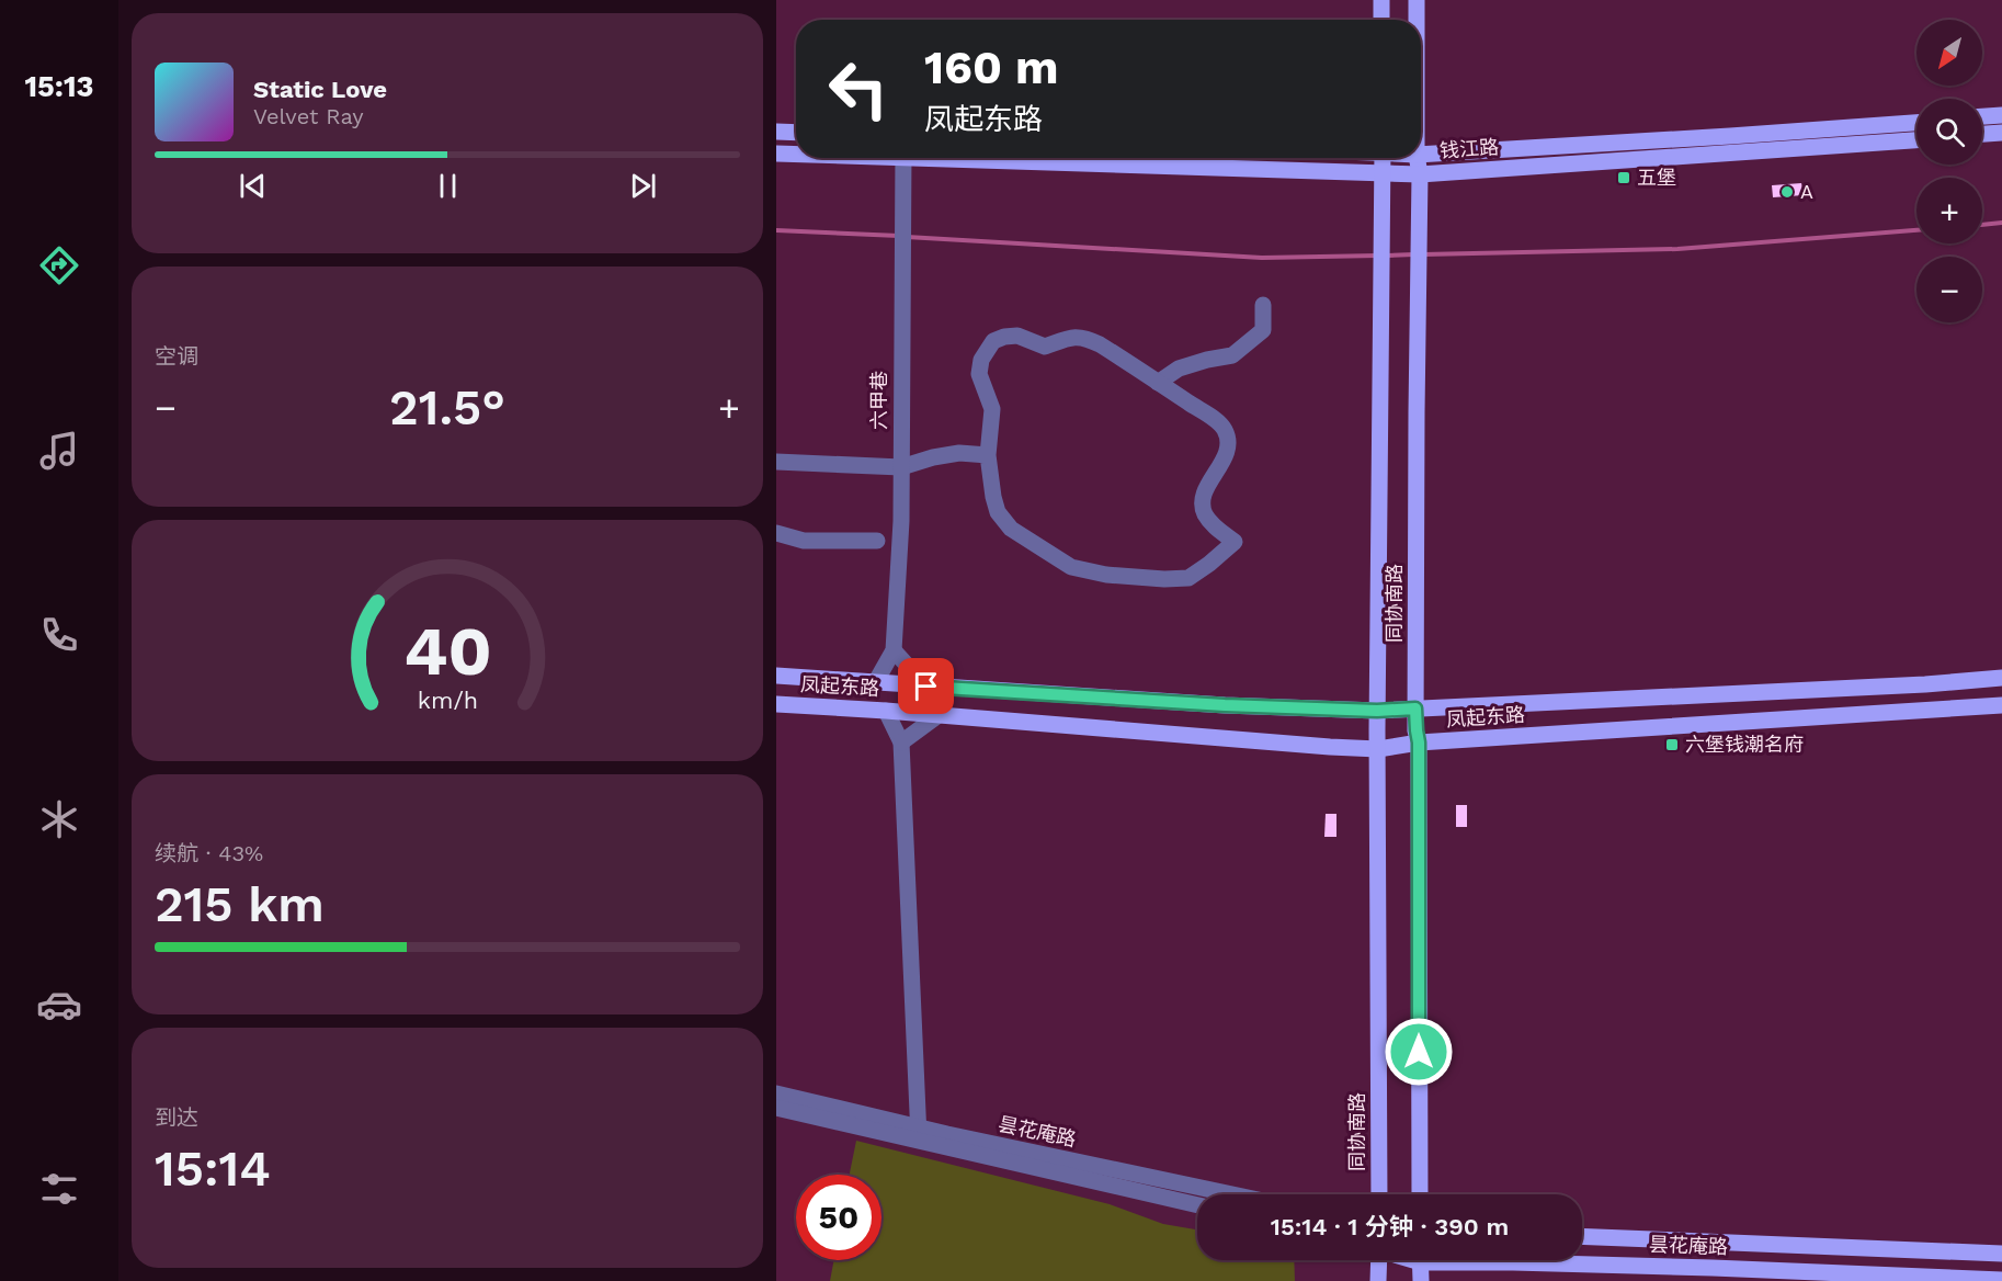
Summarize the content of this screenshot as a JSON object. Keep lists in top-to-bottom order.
{
  "streets": {
    "main road": [
      "钱江路",
      "同协南路",
      "凤起东路",
      "昙花庵路"
    ],
    "street": ["六甲巷"]
  },
  "crossings": [
    ["钱江路", "同协南路"],
    ["六甲巷", "凤起东路"],
    ["同协南路", "凤起东路"]
  ],
  "places": {
    "transit": ["五堡", "六堡钱潮名府"],
    "other": ["A"]
  },
  "north": "bottom left",
  "page": {
    "tabs": "15:13",
    "map_buttons": ["+", "−"],
    "turn": ["160 m", "凤起东路"],
    "song": ["Static Love", "Velvet Ray"],
    "tile": [
      "空调",
      ["续航 · 43%", "215 km"],
      ["到达", "15:14"]
    ],
    "heat": ["−", "21.5°", "+"],
    "limit": "50",
    "trip": "15:14 · 1 分钟 · 390 m",
    "gauge": ["40", "km/h"]
  }
}
